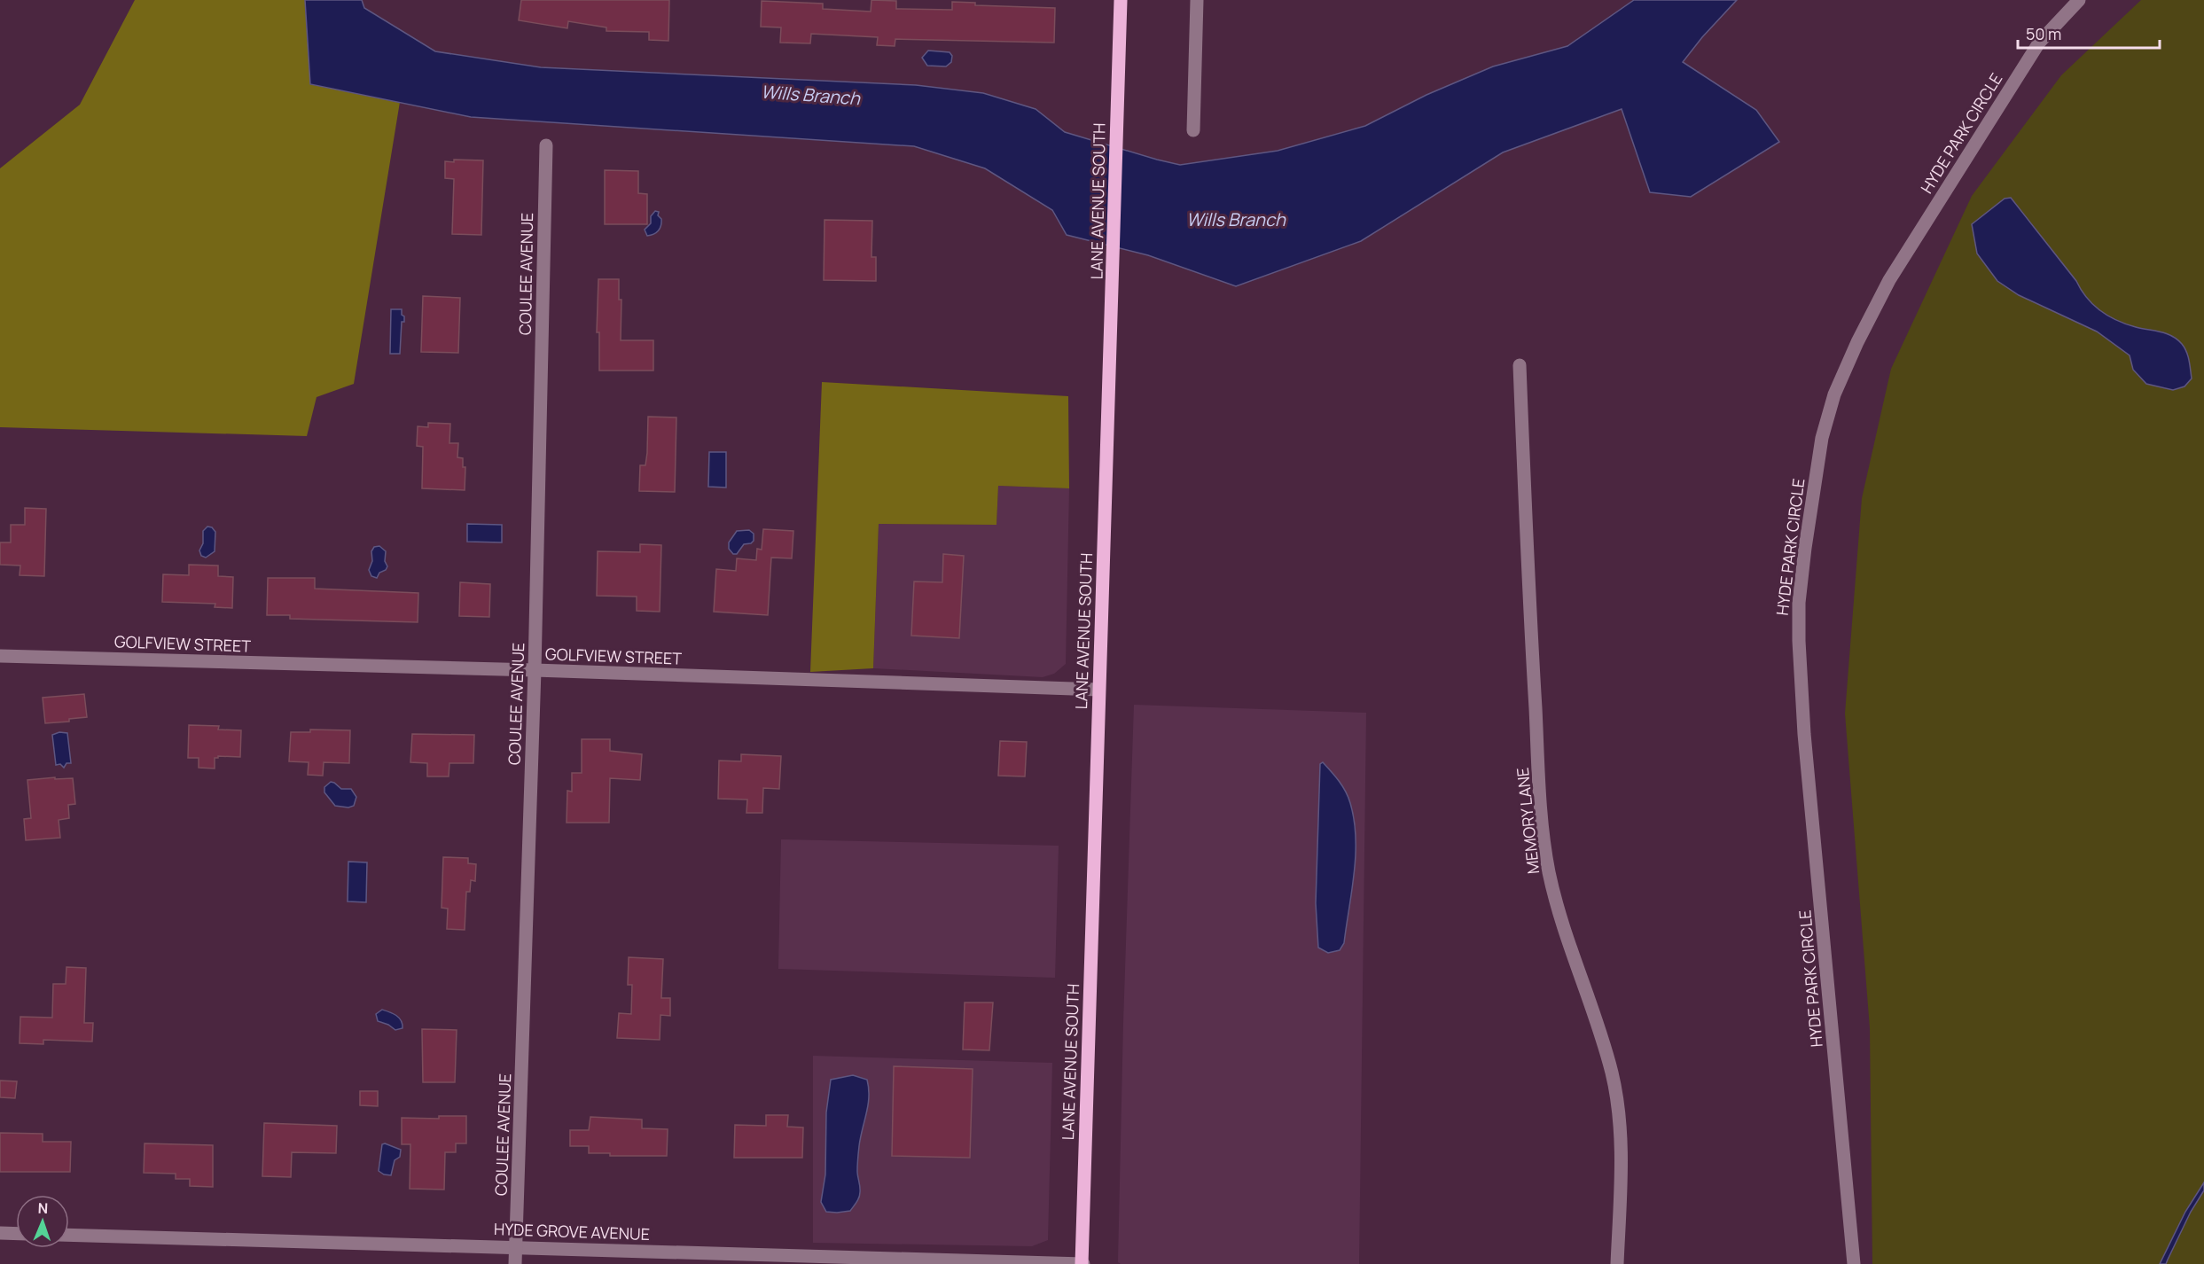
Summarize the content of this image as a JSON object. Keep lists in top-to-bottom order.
{
  "streets": {
    "main road": ["LANE AVENUE SOUTH"],
    "street": [
      "HYDE PARK CIRCLE",
      "COULEE AVENUE",
      "GOLFVIEW STREET",
      "MEMORY LANE",
      "HYDE GROVE AVENUE"
    ]
  },
  "crossings": [
    ["LANE AVENUE SOUTH", "GOLFVIEW STREET"],
    ["LANE AVENUE SOUTH", "HYDE GROVE AVENUE"],
    ["COULEE AVENUE", "GOLFVIEW STREET"],
    ["COULEE AVENUE", "HYDE GROVE AVENUE"]
  ],
  "water": ["Wills Branch"],
  "scale_bar": "50 m",
  "north": "top"
}
